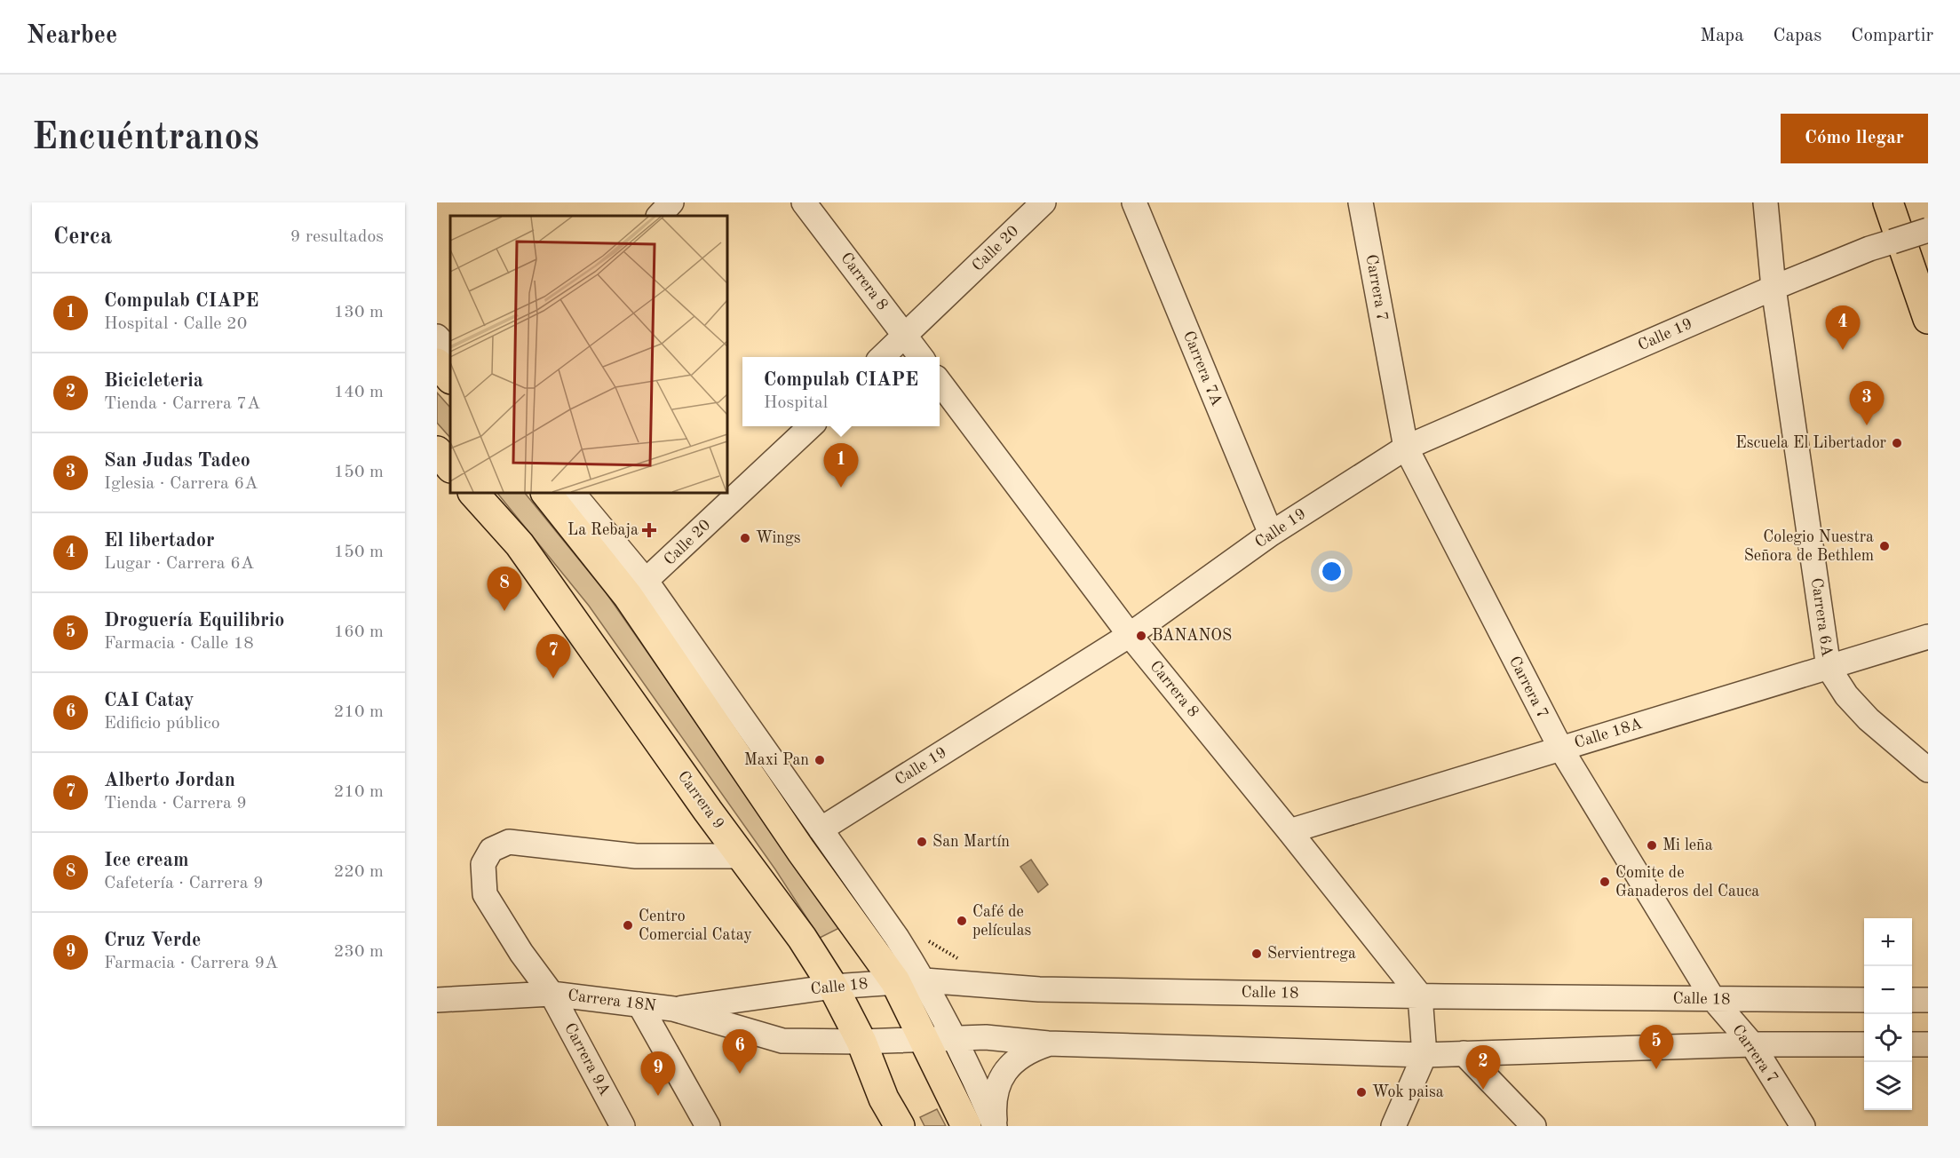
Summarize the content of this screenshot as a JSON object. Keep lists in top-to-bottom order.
{
  "streets": {
    "main road": ["Carrera 9"],
    "street": [
      "Calle 20",
      "Carrera 8",
      "Carrera 7",
      "Calle 19",
      "Carrera 7A",
      "Carrera 6A",
      "Calle 18A",
      "Calle 18",
      "Carrera 18N",
      "Carrera 9A"
    ]
  },
  "crossings": [
    ["Calle 20", "Carrera 8"],
    ["Carrera 8", "Calle 19"],
    ["Carrera 8", "Calle 18A"],
    ["Carrera 8", "Calle 18"],
    ["Carrera 7", "Calle 19"],
    ["Carrera 7", "Calle 18A"],
    ["Carrera 7", "Calle 18"],
    ["Calle 19", "Carrera 7A"],
    ["Calle 19", "Carrera 6A"],
    ["Carrera 6A", "Calle 18A"],
    ["Carrera 9", "Calle 18"],
    ["Carrera 9", "Carrera 18N"],
    ["Carrera 9", "Carrera 9A"],
    ["Calle 18", "Carrera 18N"],
    ["Carrera 18N", "Carrera 9A"]
  ],
  "places": {
    "other": [
      "Escuela El Libertador",
      "Wings",
      "Colegio Nuestra Señora de Bethlem",
      "BANANOS",
      "Maxi Pan",
      "San Martín",
      "Mi leña",
      "Comite de Ganaderos del Cauca",
      "Café de películas",
      "Centro Comercial Catay",
      "Servientrega",
      "Wok paisa"
    ],
    "health": ["La Rebaja"]
  },
  "page": {
    "header": "Nearbee",
    "nav": ["Mapa", "Capas", "Compartir"],
    "buttons": "Cómo llegar",
    "title": "Encuéntranos",
    "heading": ["Cerca", "9 resultados"],
    "list": [
      {
        "mark": "1",
        "name": "Compulab CIAPE",
        "note": "Hospital · Calle 20",
        "value": "130 m"
      },
      {
        "mark": "2",
        "name": "Bicicleteria",
        "note": "Tienda · Carrera 7A",
        "value": "140 m"
      },
      {
        "mark": "3",
        "name": "San Judas Tadeo",
        "note": "Iglesia · Carrera 6A",
        "value": "150 m"
      },
      {
        "mark": "4",
        "name": "El libertador",
        "note": "Lugar · Carrera 6A",
        "value": "150 m"
      },
      {
        "mark": "5",
        "name": "Droguería Equilibrio",
        "note": "Farmacia · Calle 18",
        "value": "160 m"
      },
      {
        "mark": "6",
        "name": "CAI Catay",
        "note": "Edificio público",
        "value": "210 m"
      },
      {
        "mark": "7",
        "name": "Alberto Jordan",
        "note": "Tienda · Carrera 9",
        "value": "210 m"
      },
      {
        "mark": "8",
        "name": "Ice cream",
        "note": "Cafetería · Carrera 9",
        "value": "220 m"
      },
      {
        "mark": "9",
        "name": "Cruz Verde",
        "note": "Farmacia · Carrera 9A",
        "value": "230 m"
      }
    ],
    "pins": [
      "4",
      "3",
      "1",
      "8",
      "7",
      "5",
      "6",
      "2",
      "9"
    ],
    "popup": ["Compulab CIAPE", "Hospital"],
    "map_buttons": ["+", "−"]
  }
}
